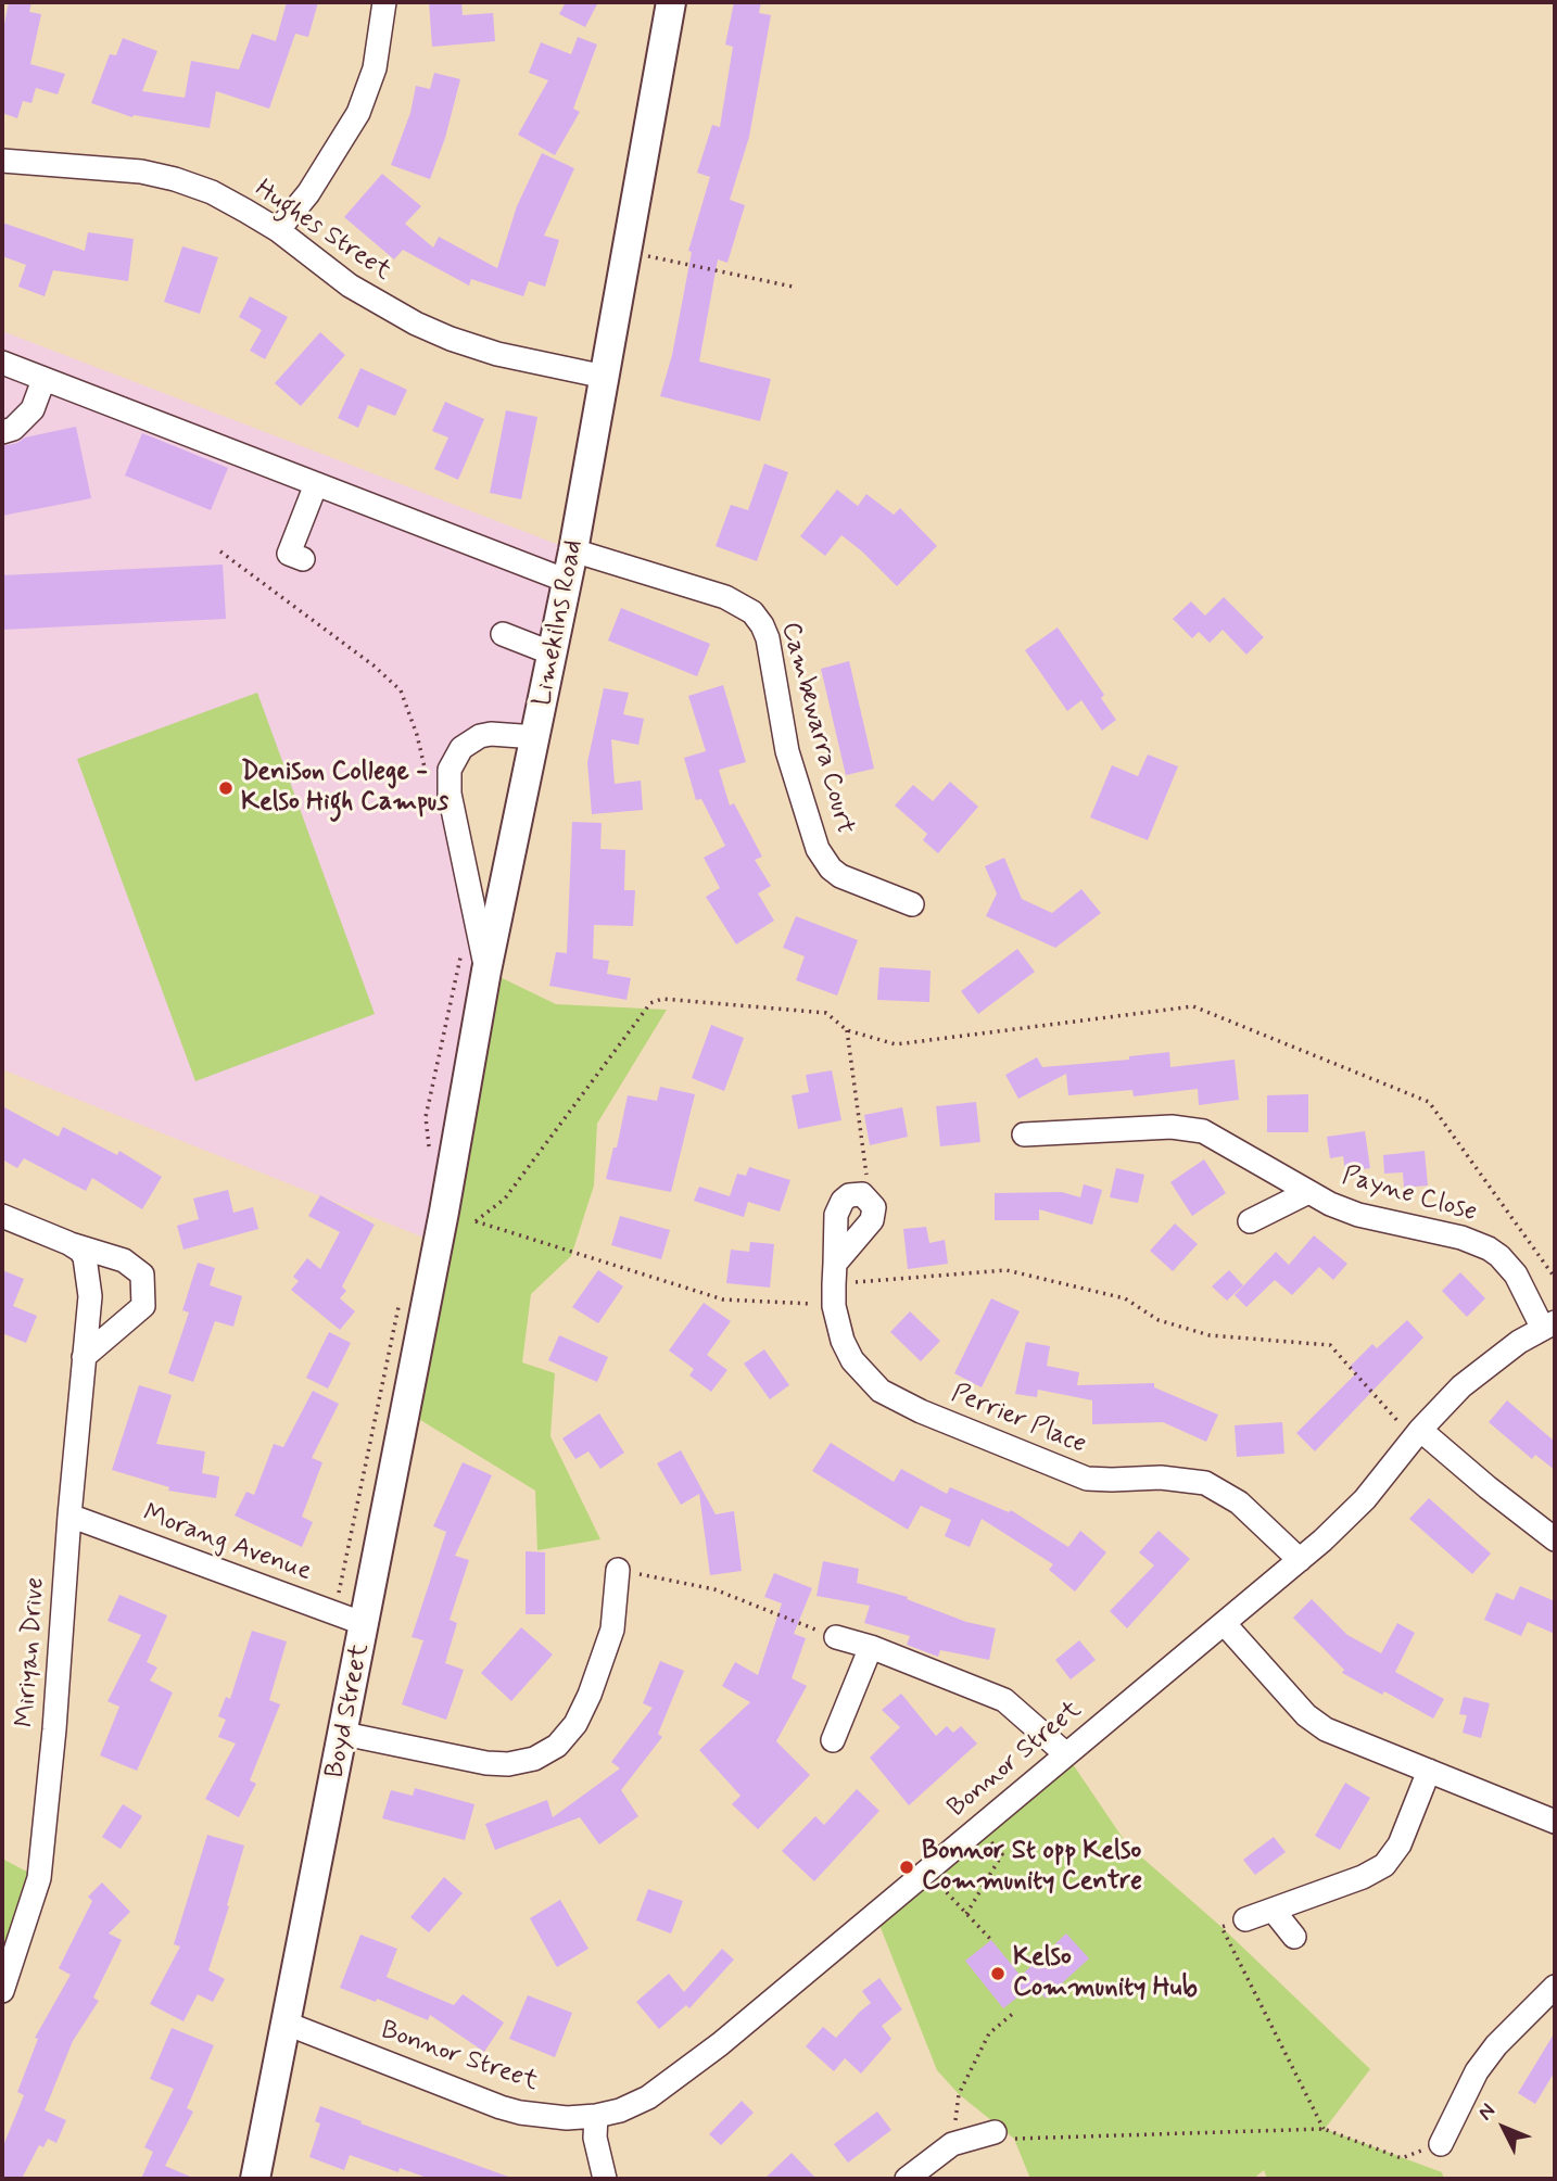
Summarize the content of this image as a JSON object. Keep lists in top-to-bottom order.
{
  "streets": {
    "main road": ["Limekilns Road", "Boyd Street"],
    "street": [
      "Hughes Street",
      "Cambewarra Court",
      "Payne Close",
      "Perrier Place",
      "Morang Avenue",
      "Miriyan Drive",
      "Bonnor Street"
    ]
  },
  "crossings": [
    ["Hughes Street", "Limekilns Road"],
    ["Limekilns Road", "Cambewarra Court"],
    ["Limekilns Road", "Boyd Street"],
    ["Payne Close", "Bonnor Street"],
    ["Perrier Place", "Bonnor Street"],
    ["Morang Avenue", "Miriyan Drive"],
    ["Morang Avenue", "Boyd Street"],
    ["Boyd Street", "Bonnor Street"]
  ],
  "places": ["Denison College - Kelso High Campus", "Bonnor St opp Kelso Community Centre", "Kelso Community Hub"],
  "north": "top left"
}
